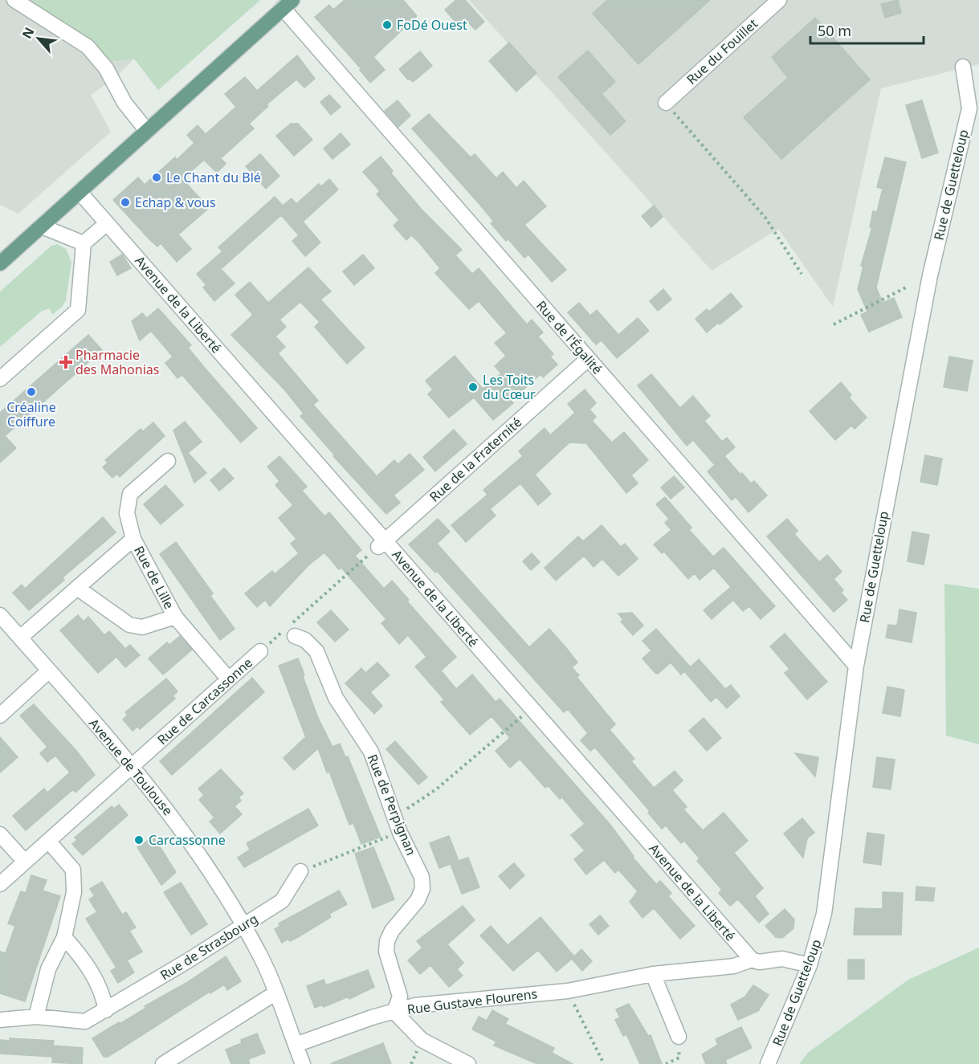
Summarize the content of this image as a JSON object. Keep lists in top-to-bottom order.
{
  "streets": {
    "street": [
      "Rue du Fouillet",
      "Rue de Guetteloup",
      "Avenue de la Liberté",
      "Rue de l'Égalité",
      "Rue de la Fraternité",
      "Rue de Lille",
      "Rue de Carcassonne",
      "Avenue de Toulouse",
      "Rue de Perpignan",
      "Rue de Strasbourg",
      "Rue Gustave Flourens"
    ]
  },
  "crossings": [
    ["Rue de Guetteloup", "Rue de l'Égalité"],
    ["Avenue de la Liberté", "Rue de la Fraternité"],
    ["Avenue de la Liberté", "Rue de Carcassonne"],
    ["Avenue de la Liberté", "Rue Gustave Flourens"],
    ["Rue de l'Égalité", "Rue de la Fraternité"],
    ["Rue de la Fraternité", "Rue de Carcassonne"],
    ["Rue de Lille", "Rue de Carcassonne"],
    ["Rue de Lille", "Avenue de Toulouse"],
    ["Rue de Carcassonne", "Avenue de Toulouse"],
    ["Rue de Carcassonne", "Rue de Perpignan"],
    ["Avenue de Toulouse", "Rue de Strasbourg"],
    ["Avenue de Toulouse", "Rue Gustave Flourens"],
    ["Rue de Perpignan", "Rue Gustave Flourens"]
  ],
  "places": {
    "other": [
      "FoDé Ouest",
      "Le Chant du Blé",
      "Echap & vous",
      "Les Toits du Cœur",
      "Créaline Coiffure",
      "Carcassonne"
    ],
    "health": ["Pharmacie des Mahonias"]
  },
  "scale_bar": "50 m",
  "north": "top left"
}
